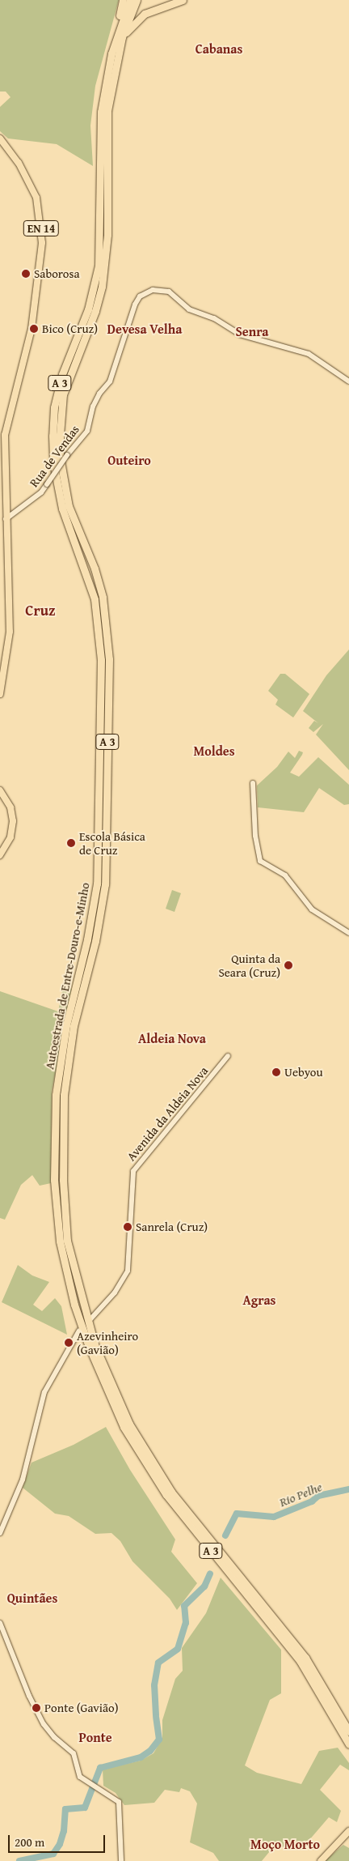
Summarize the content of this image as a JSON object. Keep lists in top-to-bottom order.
{
  "streets": {
    "highway": ["A 3", "Autoestrada de Entre-Douro-e-Minho"],
    "main road": ["EN 14"],
    "street": ["Rua de Vendas", "Avenida da Aldeia Nova"]
  },
  "crossings": [
    ["EN 14", "Rua de Vendas"],
    ["A 3", "Autoestrada de Entre-Douro-e-Minho"]
  ],
  "districts": [
    "Cabanas",
    "Devesa Velha",
    "Senra",
    "Outeiro",
    "Cruz",
    "Moldes",
    "Aldeia Nova",
    "Agras",
    "Quintães",
    "Ponte",
    "Moço Morto"
  ],
  "water": ["Rio Pelhe"],
  "places": [
    "Saborosa",
    "Bico (Cruz)",
    "Escola Básica de Cruz",
    "Quinta da Seara (Cruz)",
    "Uebyou",
    "Sanrela (Cruz)",
    "Azevinheiro (Gavião)",
    "Ponte (Gavião)"
  ],
  "scale_bar": "200 m"
}
